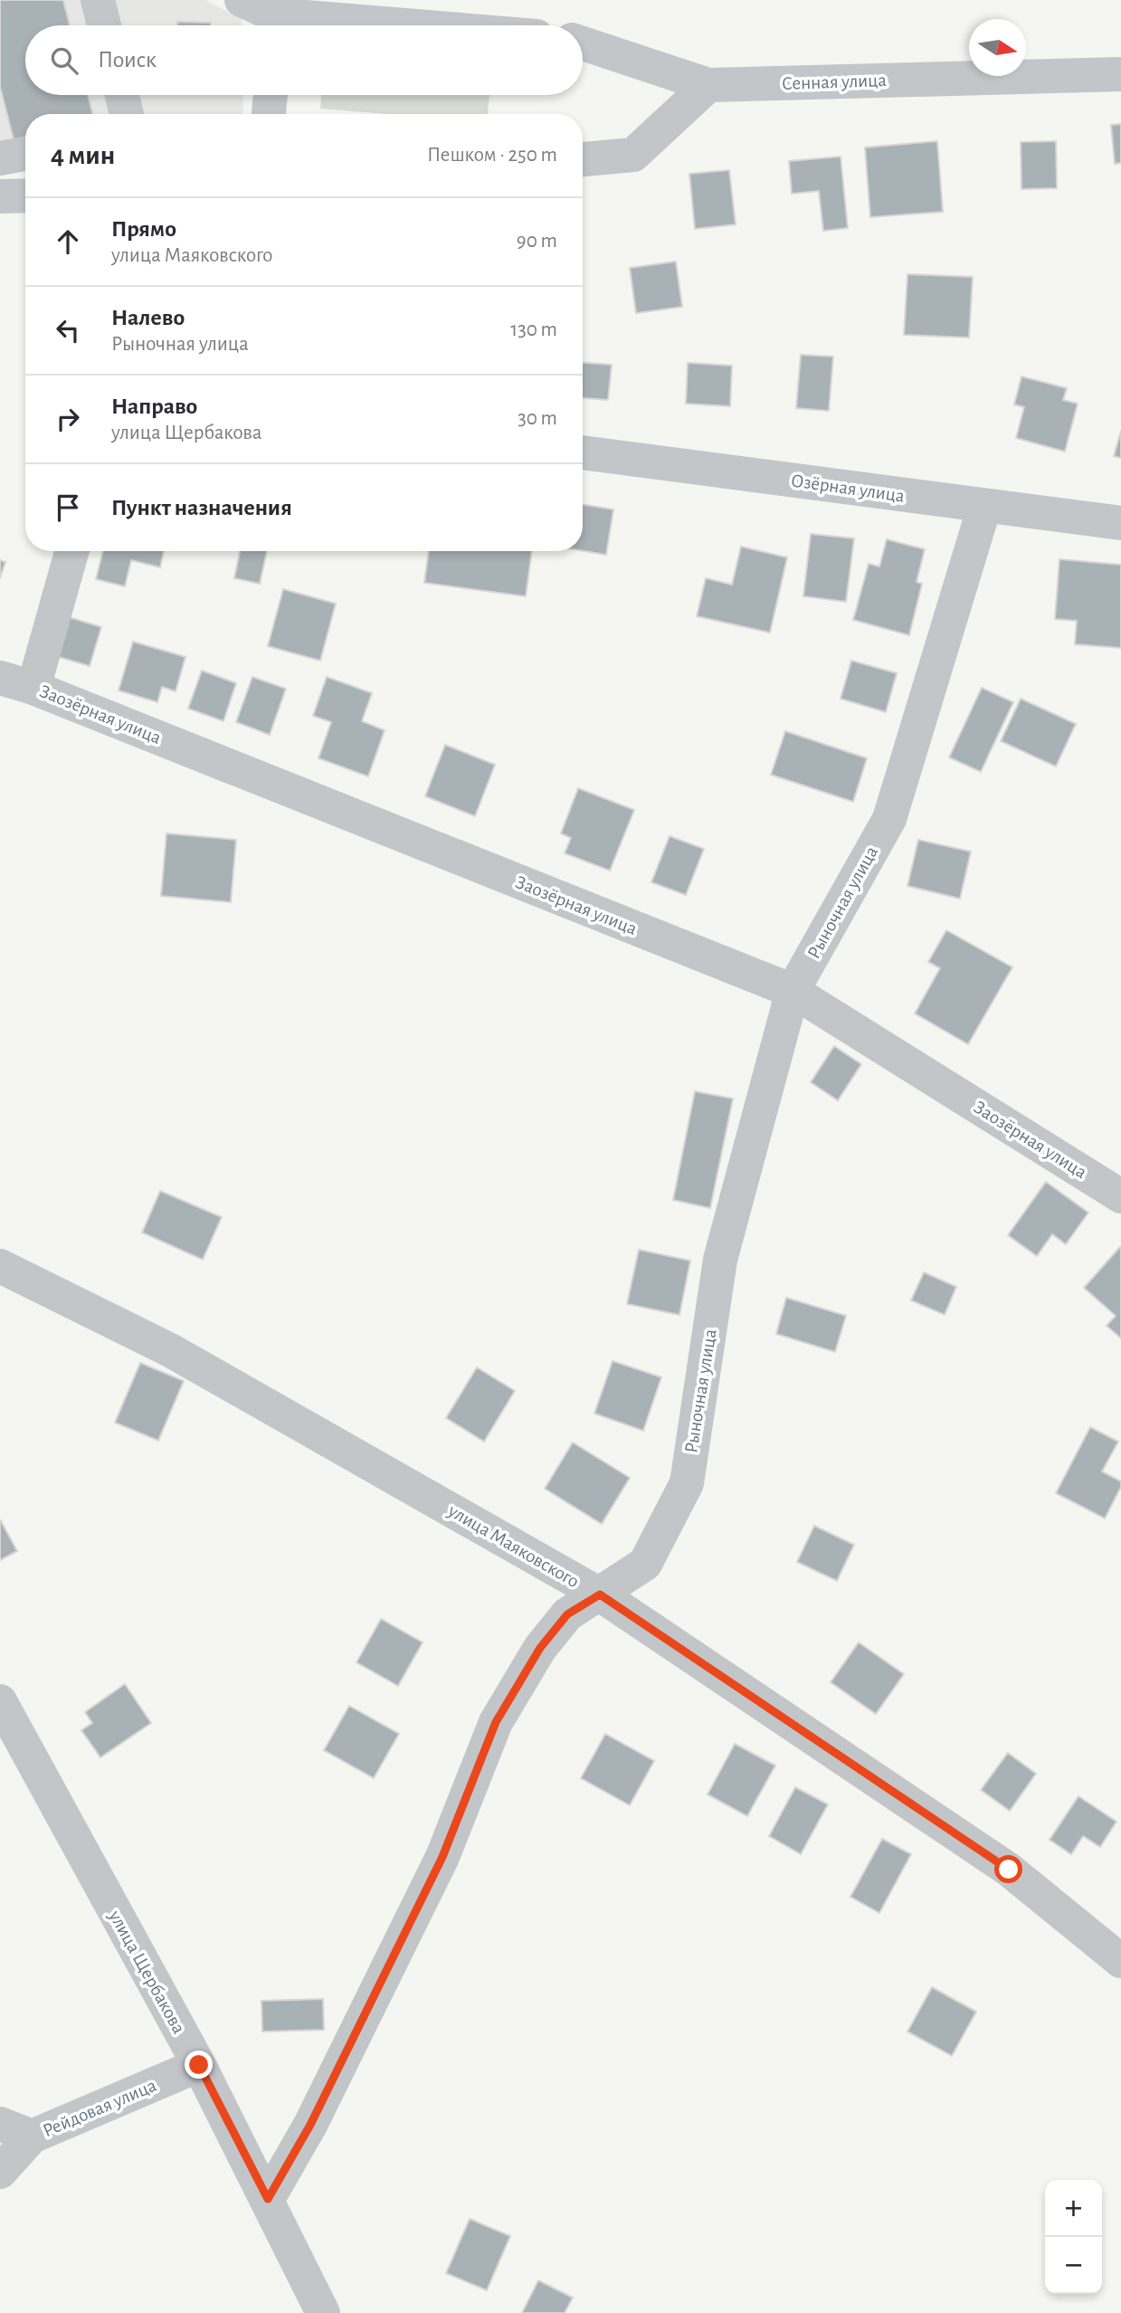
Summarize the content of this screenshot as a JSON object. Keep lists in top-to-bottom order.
{
  "streets": {
    "street": [
      "Сенная улица",
      "Озёрная улица",
      "Заозёрная улица",
      "Рыночная улица",
      "улица Маяковского",
      "улица Щербакова",
      "Рейдовая улица"
    ]
  },
  "crossings": [
    ["Озёрная улица", "Рыночная улица"],
    ["Заозёрная улица", "Рыночная улица"],
    ["Рыночная улица", "улица Маяковского"],
    ["Рыночная улица", "улица Щербакова"],
    ["улица Щербакова", "Рейдовая улица"]
  ],
  "north": "right",
  "page": {
    "search": "Поиск",
    "heading": ["4 мин", "Пешком · 250 m"],
    "list": [
      ["Прямо", "улица Маяковского", "90 m"],
      ["Налево", "Рыночная улица", "130 m"],
      ["Направо", "улица Щербакова", "30 m"],
      "Пункт назначения"
    ],
    "map_buttons": ["+", "−"]
  }
}
